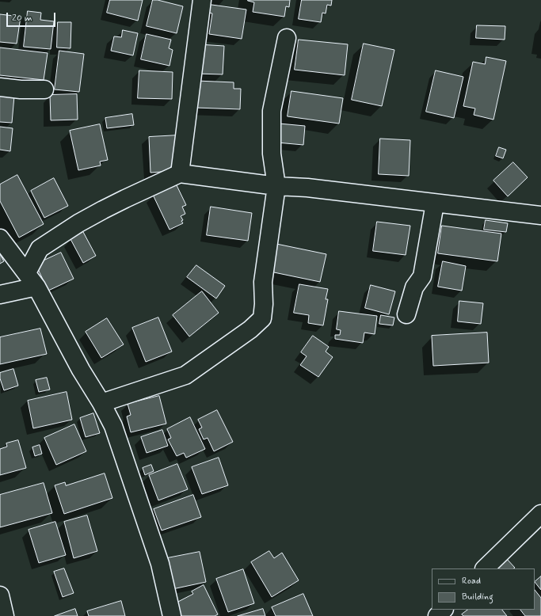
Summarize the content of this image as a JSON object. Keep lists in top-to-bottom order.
{
  "legend": ["Road", "Building"],
  "scale_bar": "20 m"
}
